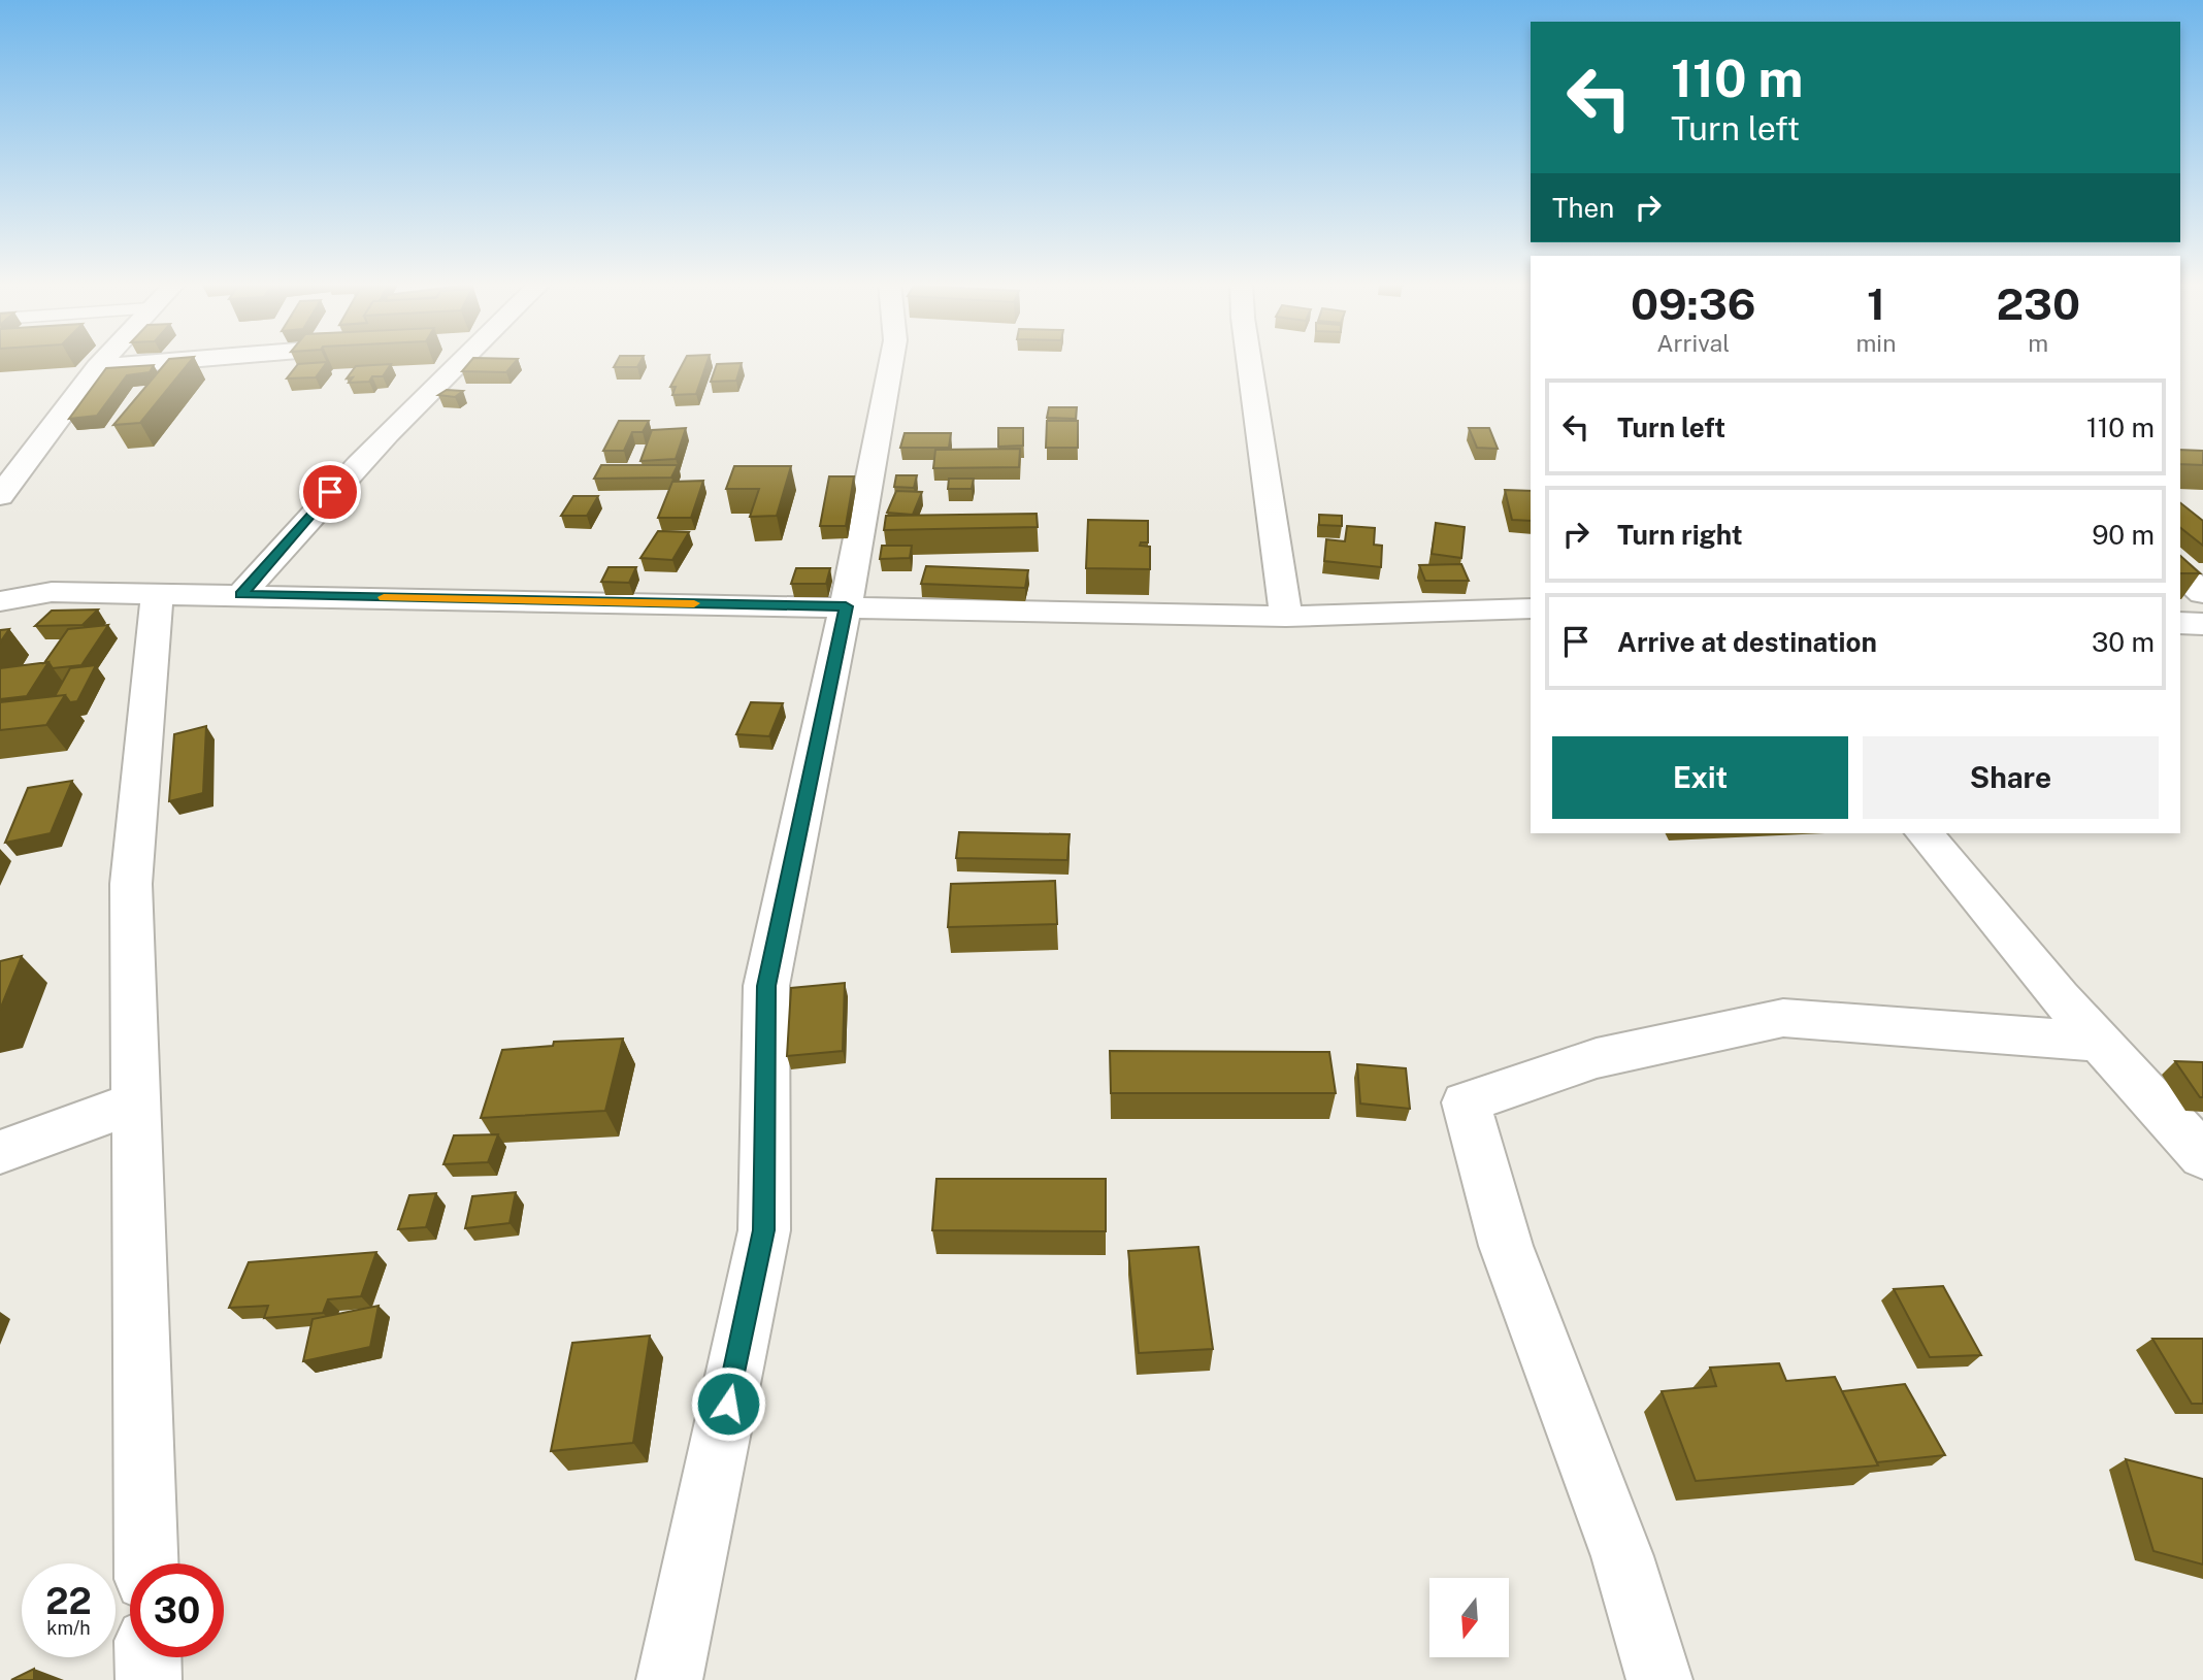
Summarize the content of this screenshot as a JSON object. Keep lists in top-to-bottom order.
{
  "north": "bottom",
  "page": {
    "turn": ["110 m", "Turn left"],
    "then": "Then",
    "eta": [
      "09:36",
      "Arrival",
      "1",
      "min",
      "230",
      "m"
    ],
    "list": [
      {
        "name": "Turn left",
        "value": "110 m"
      },
      {
        "name": "Turn right",
        "value": "90 m"
      },
      {
        "name": "Arrive at destination",
        "value": "30 m"
      }
    ],
    "buttons": ["Exit", "Share"],
    "speed": "22 km/h",
    "limit": "30"
  }
}
